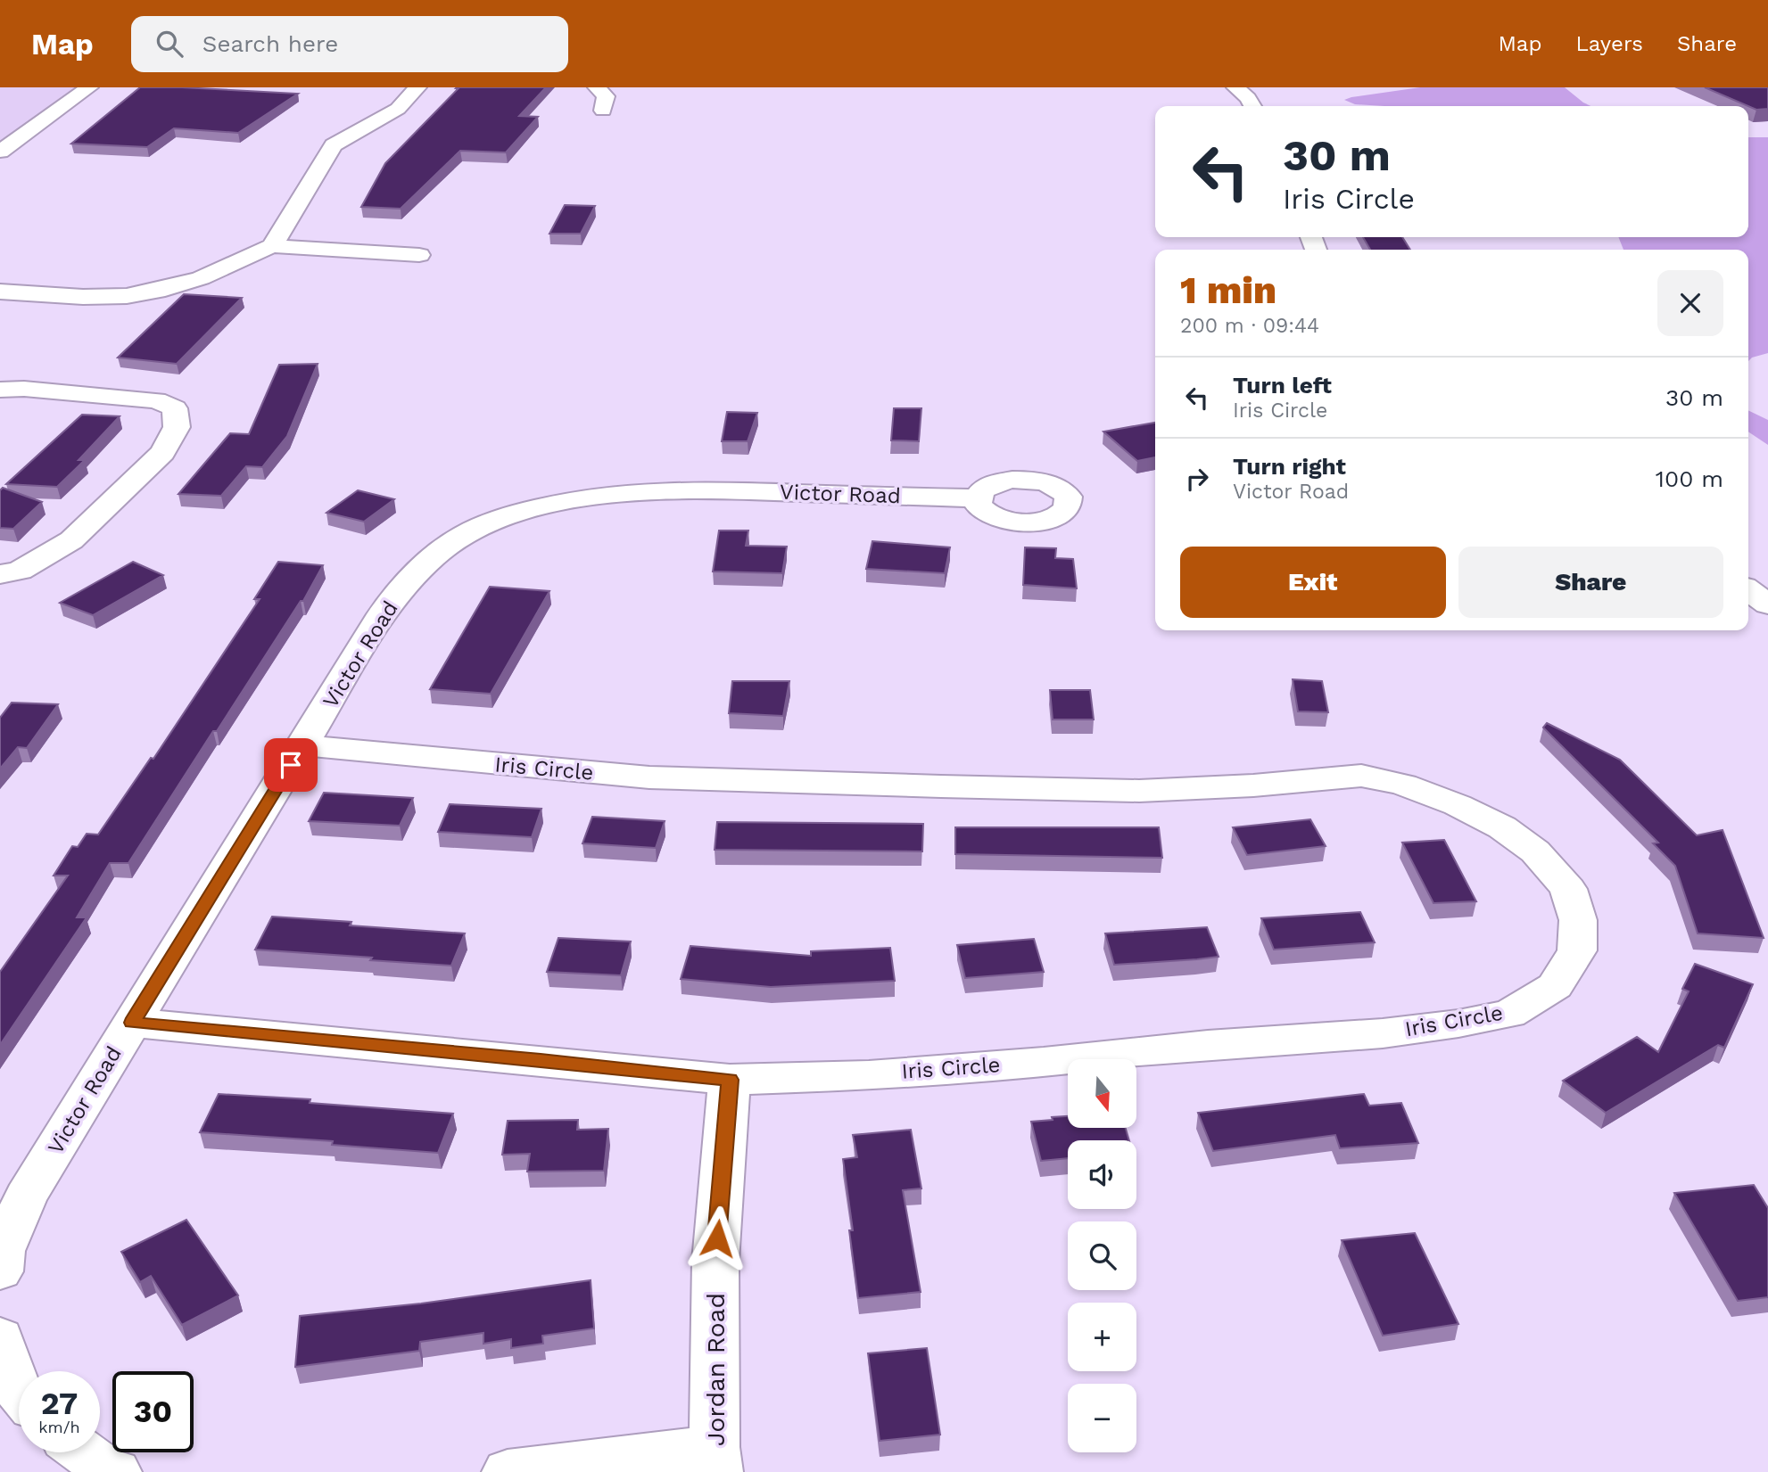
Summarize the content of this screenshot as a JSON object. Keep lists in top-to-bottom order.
{
  "streets": {
    "street": ["Victor Road", "Iris Circle", "Jordan Road"]
  },
  "crossings": [
    ["Victor Road", "Iris Circle"],
    ["Iris Circle", "Jordan Road"]
  ],
  "north": "bottom",
  "page": {
    "header": "Map",
    "search": "Search here",
    "nav": ["Map", "Layers", "Share"],
    "turn": ["30 m", "Iris Circle"],
    "heading": ["1 min", "200 m · 09:44"],
    "list": [
      {
        "name": "Turn left",
        "note": "Iris Circle",
        "value": "30 m"
      },
      {
        "name": "Turn right",
        "note": "Victor Road",
        "value": "100 m"
      }
    ],
    "buttons": ["Exit", "Share"],
    "map_buttons": ["+", "−"],
    "speed": "27 km/h",
    "limit": "30"
  }
}
